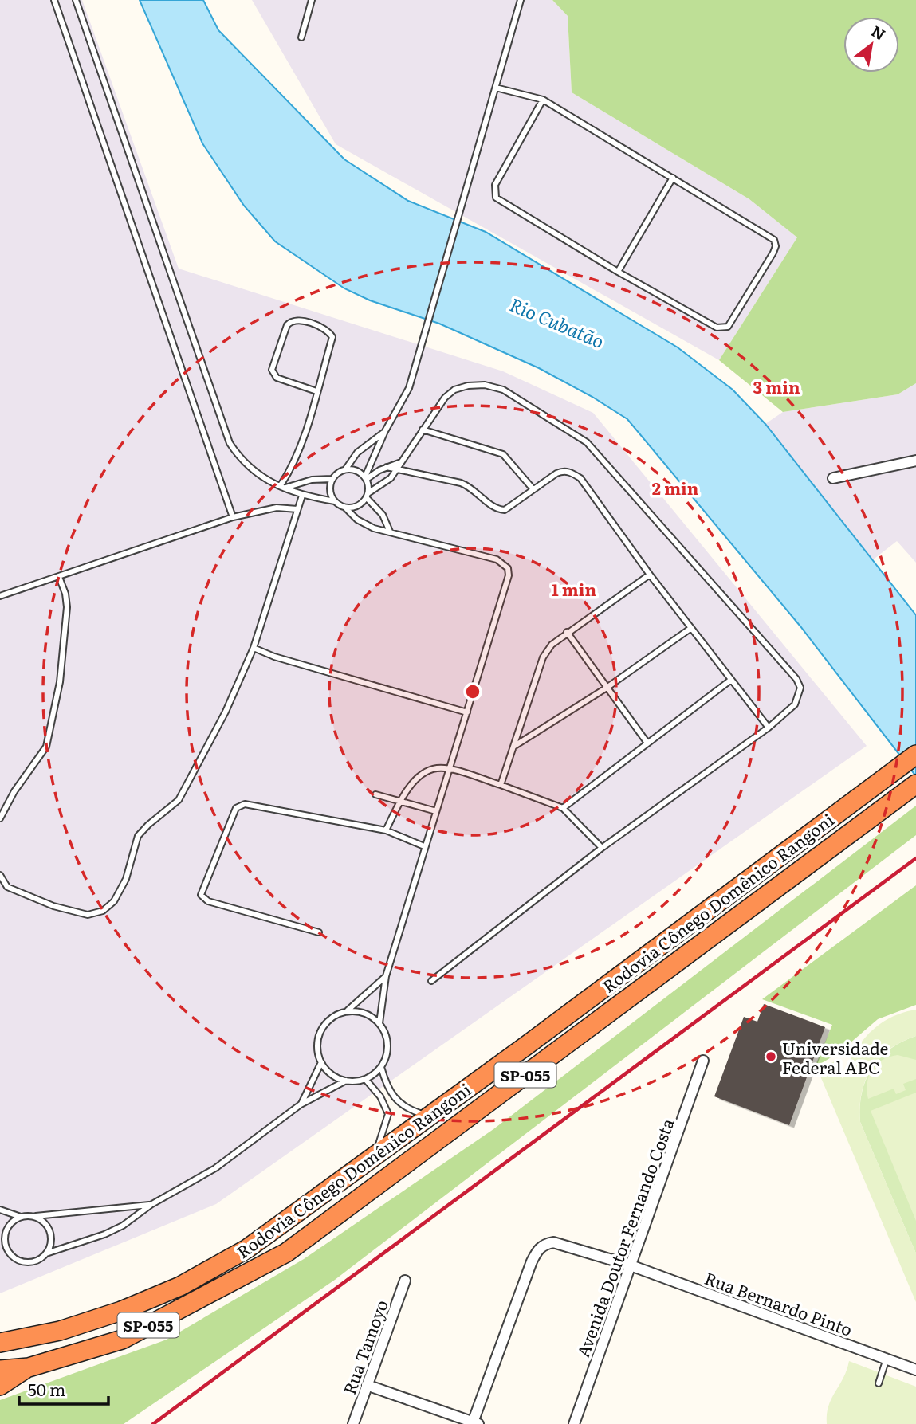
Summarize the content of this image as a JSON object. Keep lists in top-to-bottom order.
{
  "streets": {
    "highway": ["Rodovia Cônego Domênico Rangoni", "SP-055"],
    "street": ["Avenida Doutor Fernando Costa", "Rua Bernardo Pinto", "Rua Tamoyo"]
  },
  "crossings": [
    ["Avenida Doutor Fernando Costa", "Rua Bernardo Pinto"]
  ],
  "water": ["Rio Cubatão"],
  "places": ["Universidade Federal ABC"],
  "scale_bar": "50 m",
  "north": "top right",
  "rings": ["3 min", "2 min", "1 min"]
}
